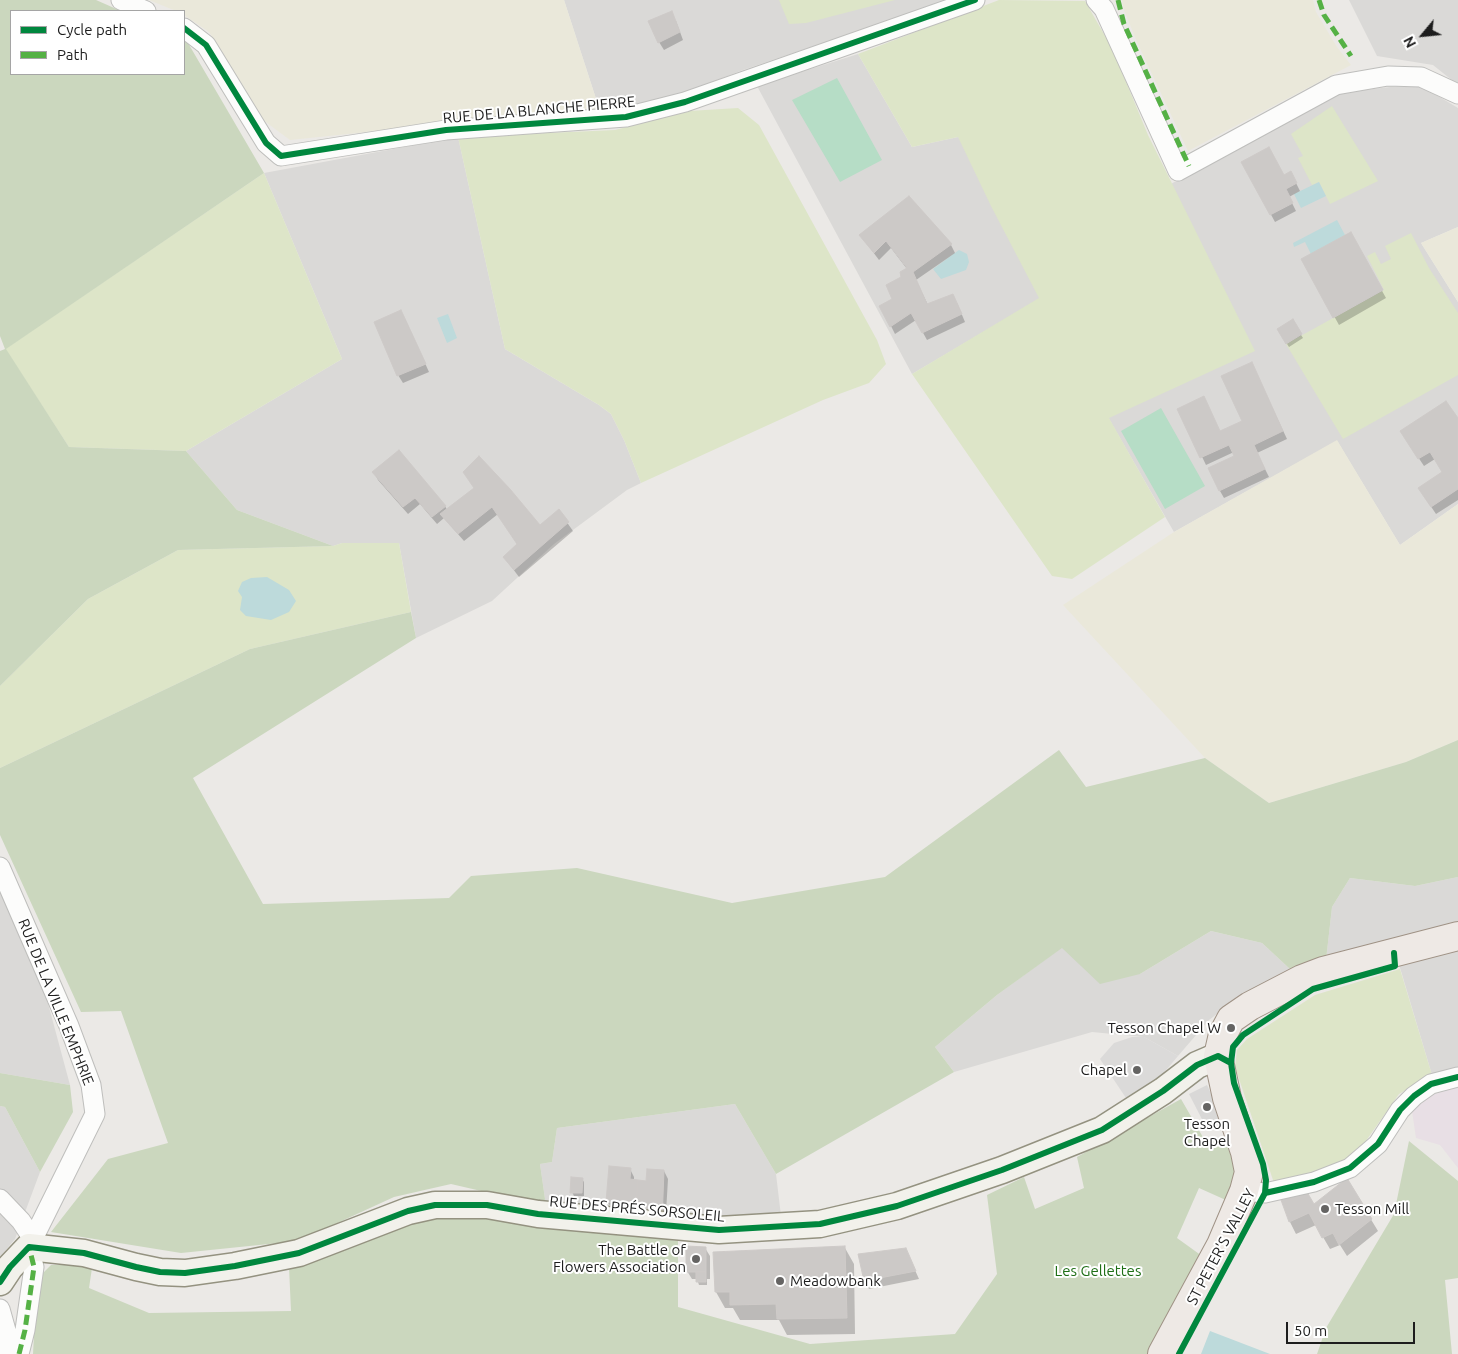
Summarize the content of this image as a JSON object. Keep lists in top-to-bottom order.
{
  "streets": {
    "main road": ["RUE DES PRÉS SORSOLEIL"],
    "street": ["RUE DE LA BLANCHE PIERRE", "RUE DE LA VILLE EMPHRIE"],
    "cycle path": ["ST PETER'S VALLEY"]
  },
  "crossings": [
    ["RUE DE LA VILLE EMPHRIE", "RUE DES PRÉS SORSOLEIL"]
  ],
  "parks": ["Les Gellettes"],
  "places": [
    "Tesson Chapel W",
    "Chapel",
    "Tesson Chapel",
    "Tesson Mill",
    "The Battle of Flowers Association",
    "Meadowbank"
  ],
  "legend": ["Cycle path", "Path"],
  "scale_bar": "50 m",
  "north": "bottom left"
}
